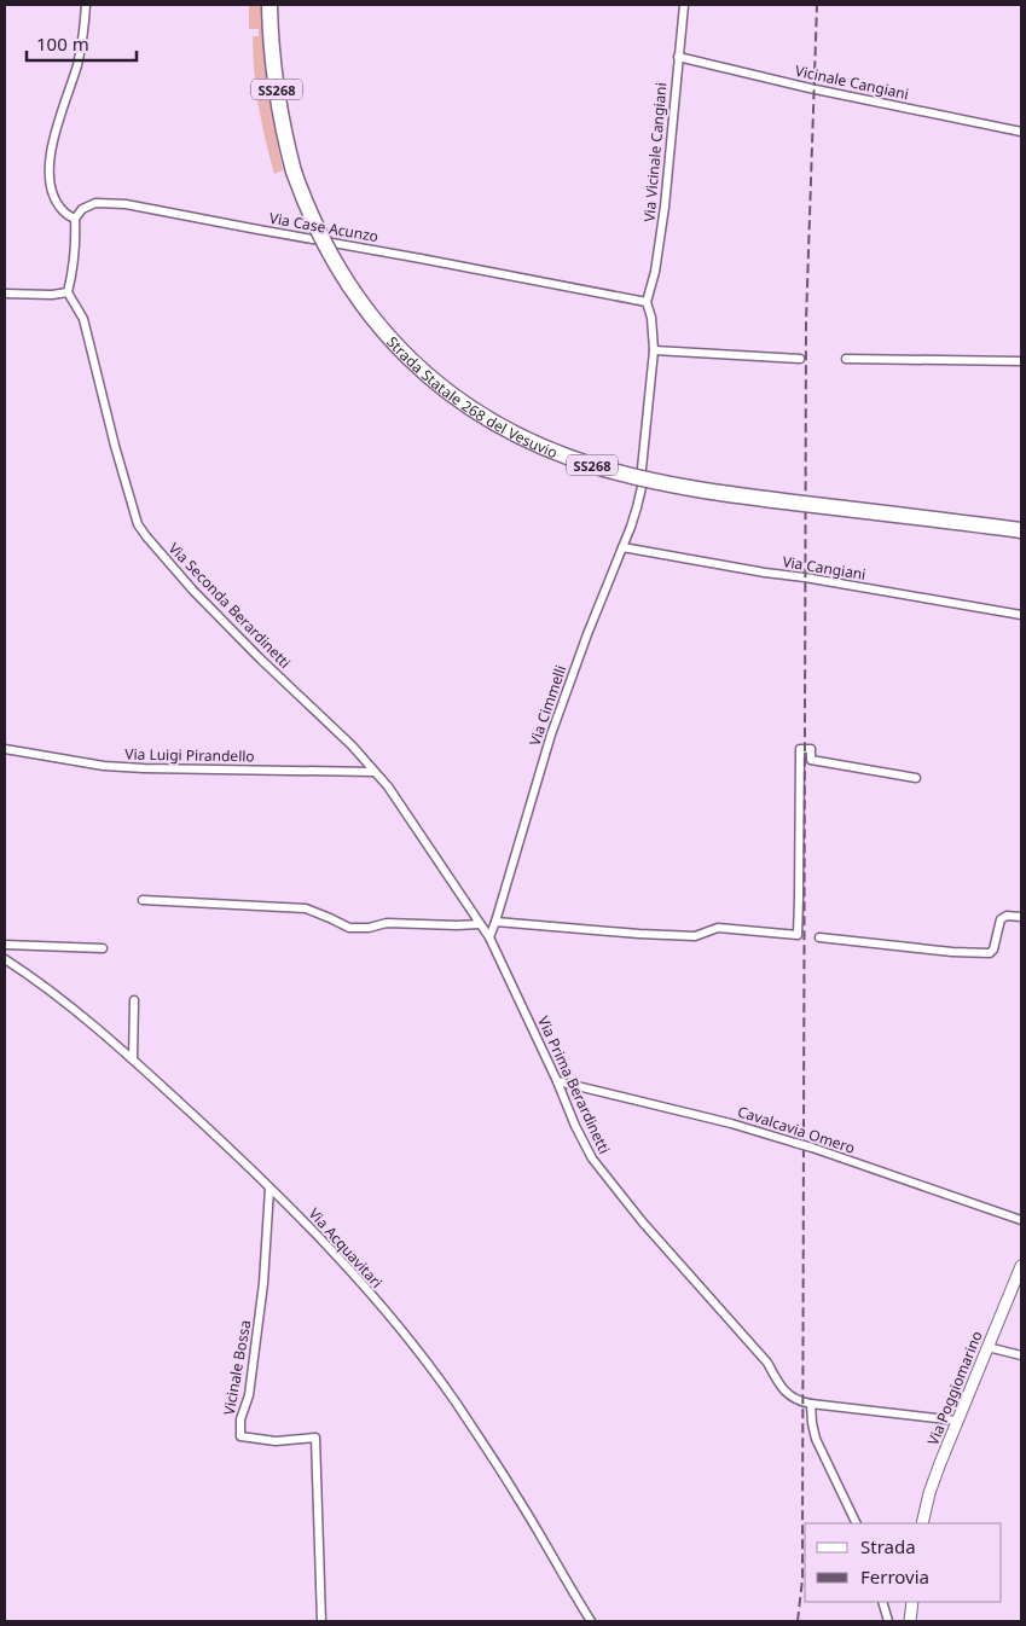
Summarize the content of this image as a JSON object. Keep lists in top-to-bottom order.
{
  "streets": {
    "highway": ["SS268", "Strada Statale 268 del Vesuvio"],
    "main road": ["Via Poggiomarino"],
    "street": [
      "Vicinale Cangiani",
      "Via Vicinale Cangiani",
      "Via Case Acunzo",
      "Via Cangiani",
      "Via Seconda Berardinetti",
      "Via Cimmelli",
      "Via Luigi Pirandello",
      "Via Prima Berardinetti",
      "Cavalcavia Omero",
      "Via Acquavitari",
      "Vicinale Bossa"
    ]
  },
  "crossings": [
    ["Vicinale Cangiani", "Via Vicinale Cangiani"],
    ["Via Vicinale Cangiani", "Via Case Acunzo"],
    ["Via Cangiani", "Via Cimmelli"],
    ["Via Seconda Berardinetti", "Via Luigi Pirandello"],
    ["Via Seconda Berardinetti", "Via Prima Berardinetti"],
    ["Via Cimmelli", "Via Prima Berardinetti"],
    ["Via Luigi Pirandello", "Via Prima Berardinetti"],
    ["Via Prima Berardinetti", "Cavalcavia Omero"],
    ["Via Prima Berardinetti", "Via Poggiomarino"],
    ["Via Acquavitari", "Vicinale Bossa"]
  ],
  "legend": ["Strada", "Ferrovia"],
  "scale_bar": "100 m"
}
